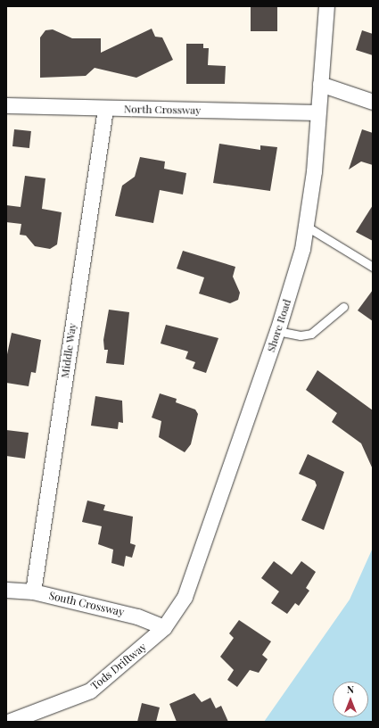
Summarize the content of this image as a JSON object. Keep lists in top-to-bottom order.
{
  "streets": {
    "street": [
      "North Crossway",
      "Shore Road",
      "Middle Way",
      "South Crossway",
      "Tods Driftway"
    ]
  },
  "crossings": [
    ["North Crossway", "Shore Road"],
    ["North Crossway", "Middle Way"],
    ["Shore Road", "South Crossway"],
    ["Shore Road", "Tods Driftway"],
    ["Middle Way", "South Crossway"],
    ["South Crossway", "Tods Driftway"]
  ],
  "north": "top"
}
